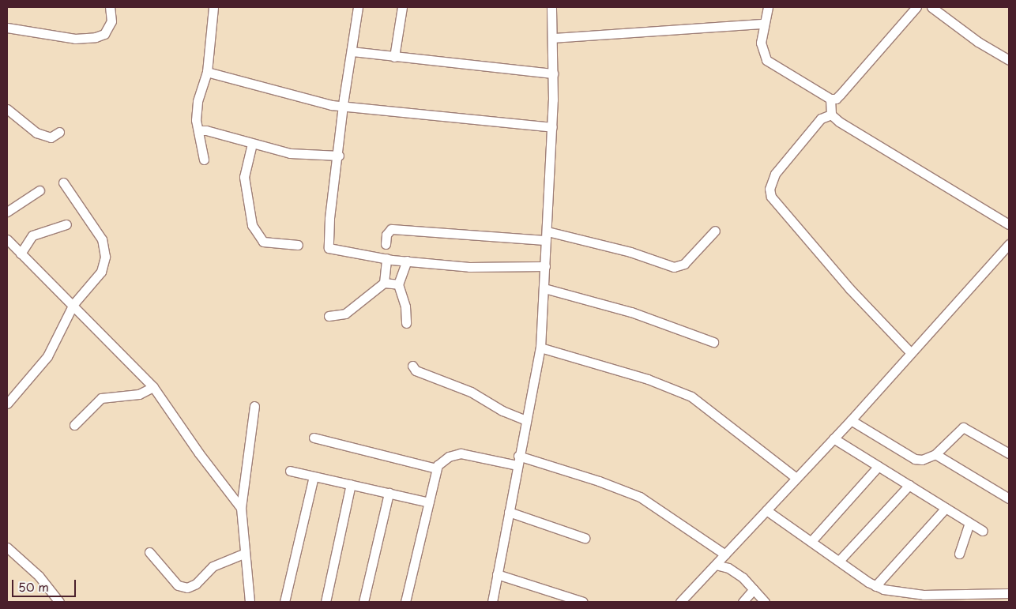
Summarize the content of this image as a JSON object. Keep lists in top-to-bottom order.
{
  "scale_bar": "50 m"
}
